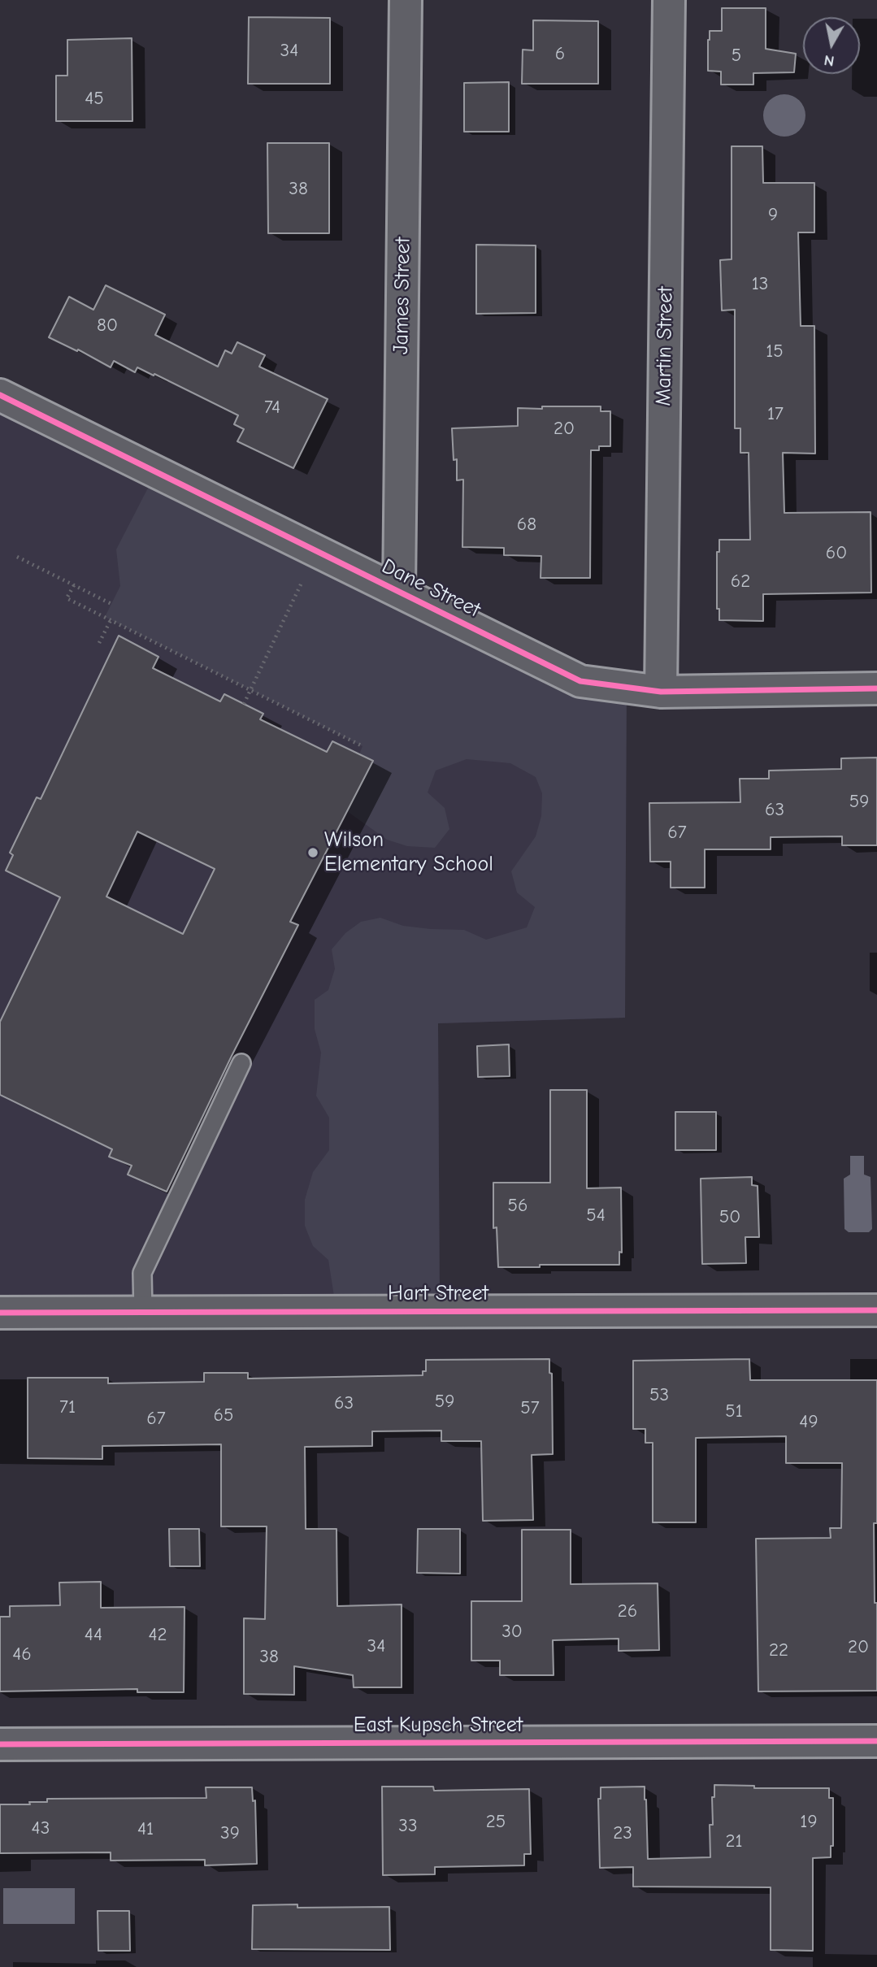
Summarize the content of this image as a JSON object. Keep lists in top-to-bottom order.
{
  "streets": {
    "street": [
      "James Street",
      "Martin Street",
      "Dane Street",
      "Hart Street",
      "East Kupsch Street"
    ]
  },
  "crossings": [
    ["James Street", "Dane Street"],
    ["Martin Street", "Dane Street"]
  ],
  "places": ["Wilson Elementary School"],
  "house_numbers": [
    "34",
    "6",
    "5",
    "45",
    "38",
    "9",
    "13",
    "80",
    "15",
    "74",
    "17",
    "20",
    "68",
    "60",
    "62",
    "59",
    "63",
    "67",
    "56",
    "54",
    "50",
    "53",
    "59",
    "63",
    "71",
    "57",
    "51",
    "65",
    "67",
    "49",
    "26",
    "30",
    "44",
    "42",
    "34",
    "20",
    "22",
    "46",
    "38",
    "25",
    "19",
    "33",
    "43",
    "41",
    "39",
    "23",
    "21"
  ],
  "north": "bottom"
}
